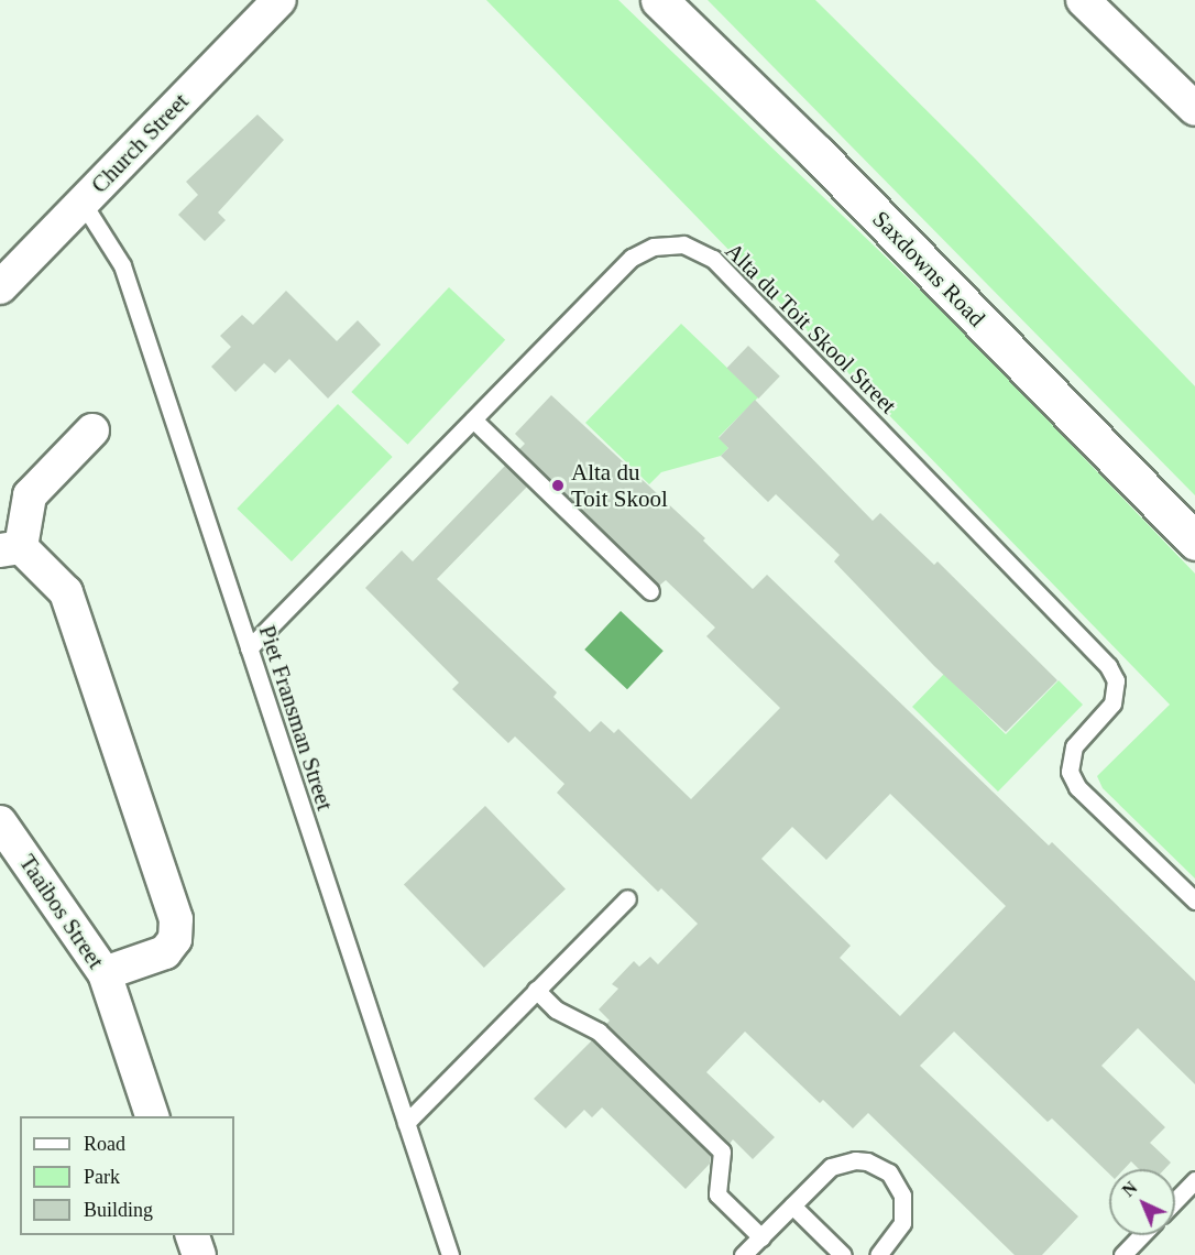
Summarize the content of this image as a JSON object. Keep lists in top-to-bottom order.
{
  "streets": {
    "street": ["Church Street", "Saxdowns Road", "Taaibos Street"],
    "lane": ["Alta du Toit Skool Street", "Piet Fransman Street"]
  },
  "crossings": [
    ["Church Street", "Piet Fransman Street"],
    ["Alta du Toit Skool Street", "Piet Fransman Street"]
  ],
  "places": ["Alta du Toit Skool"],
  "legend": ["Road", "Park", "Building"],
  "north": "top left"
}
